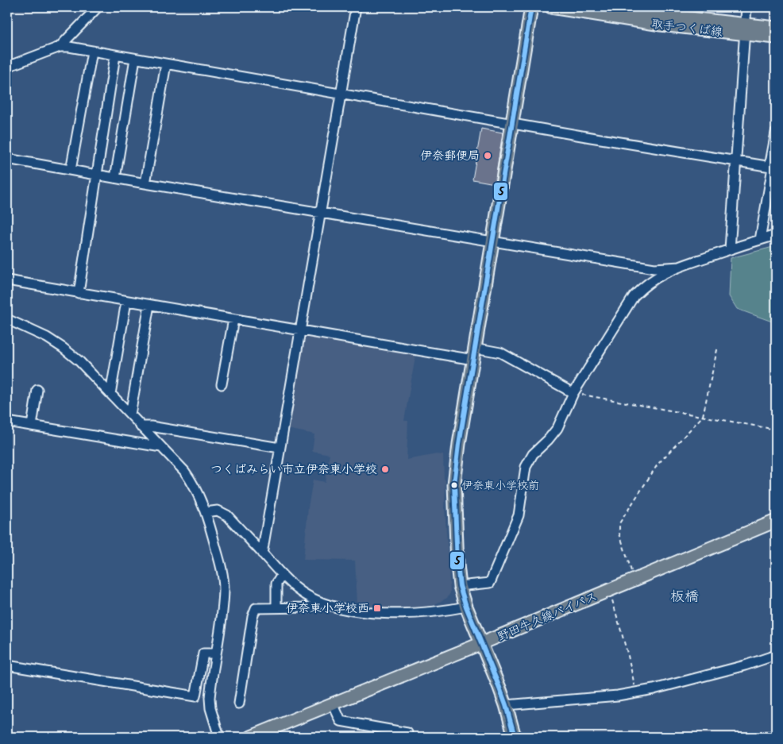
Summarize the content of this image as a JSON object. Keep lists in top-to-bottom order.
{
  "streets": {
    "main road": ["取手つくば線", "野田牛久線バイパス"]
  },
  "districts": ["板橋"],
  "places": {
    "other": ["伊奈郵便局", "つくばみらい市立伊奈東小学校", "伊奈東小学校前"],
    "transit": ["伊奈東小学校西"]
  },
  "lines": ["transit line 5"]
}
